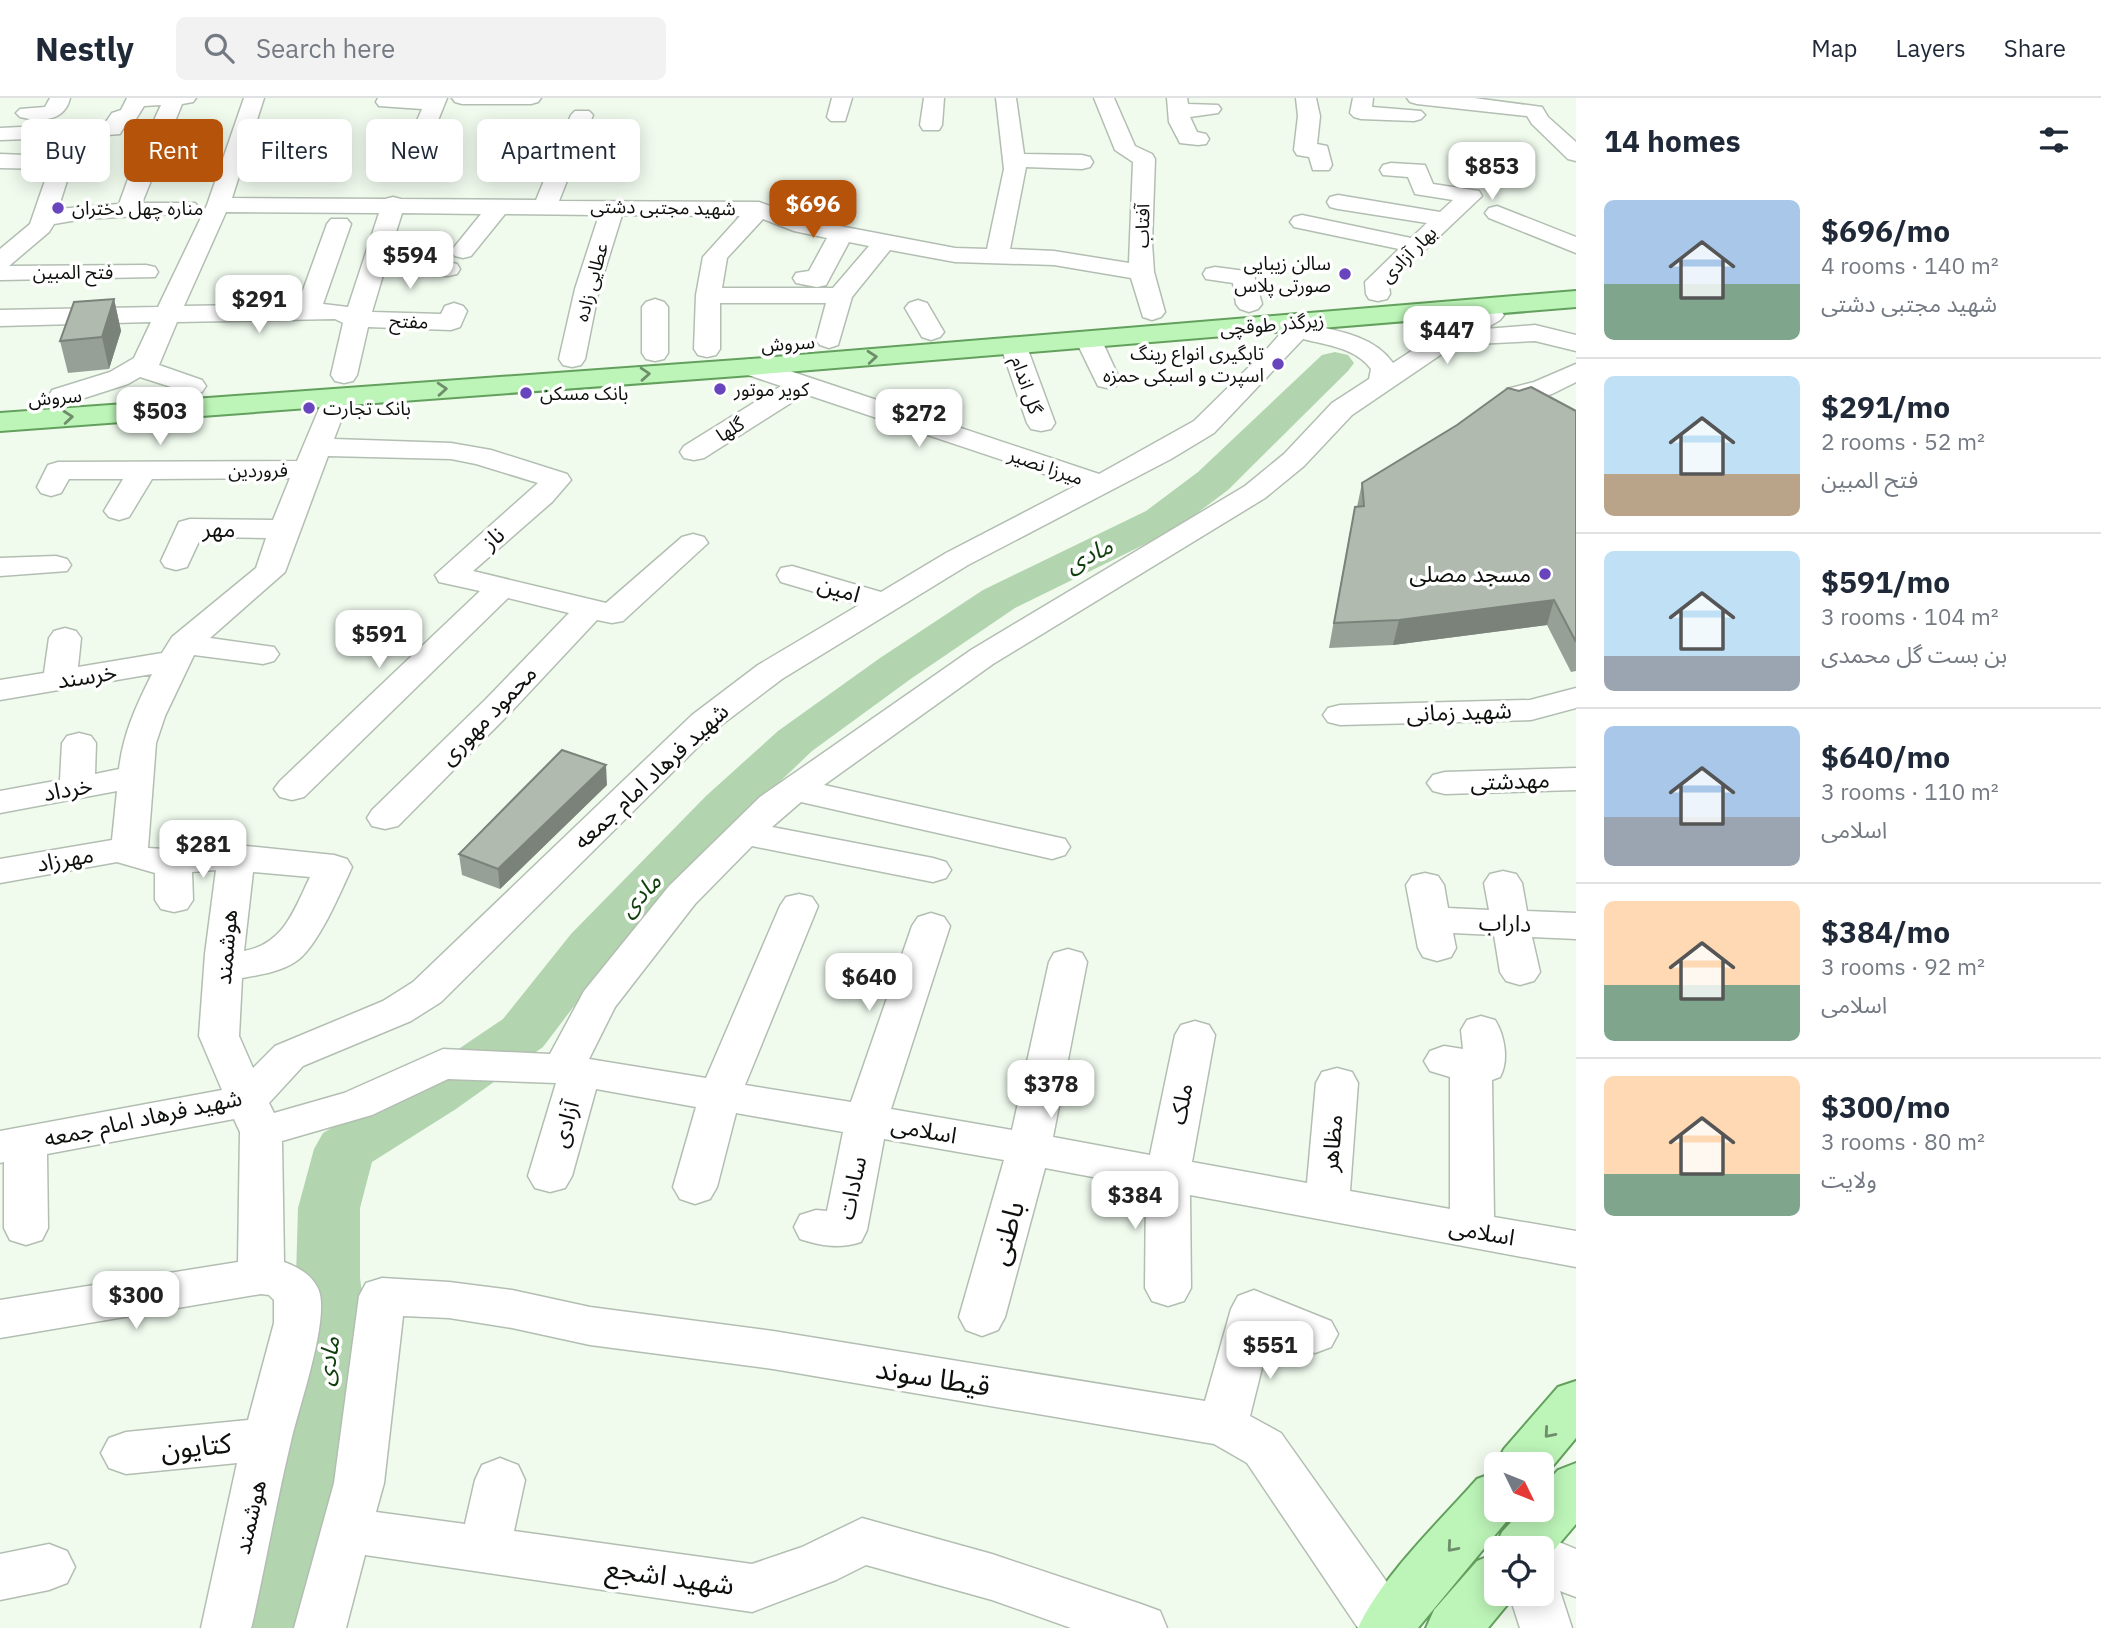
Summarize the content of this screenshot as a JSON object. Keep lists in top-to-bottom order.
{
  "streets": {
    "main road": ["زیرگذر طوقچی", "سروش"],
    "street": [
      "شهید مجتبی دشتی",
      "آفتاب",
      "بهار آزادی",
      "فتح المبین",
      "عطایی زاده",
      "مفتح",
      "گل اندام",
      "گلها",
      "میرزا نصیر",
      "فروردین",
      "مهر",
      "ناز",
      "امین",
      "خرسند",
      "شهید زمانی",
      "محمود مهوری",
      "شهید فرهاد امام جمعه",
      "مهدشتی",
      "خرداد",
      "مهرزاد",
      "داراب",
      "هوشمند",
      "ملک",
      "آزادی",
      "اسلامی",
      "مظاهر",
      "سادات",
      "باطنی",
      "قیطا سوند",
      "کتایون",
      "شهید اشجع"
    ]
  },
  "crossings": [
    ["شهید مجتبی دشتی", "آفتاب"],
    ["شهید مجتبی دشتی", "عطایی زاده"],
    ["عطایی زاده", "سروش"],
    ["زیرگذر طوقچی", "سروش"],
    ["سروش", "میرزا نصیر"],
    ["گلها", "میرزا نصیر"],
    ["میرزا نصیر", "شهید فرهاد امام جمعه"],
    ["فروردین", "ناز"],
    ["ناز", "محمود مهوری"],
    ["امین", "شهید فرهاد امام جمعه"],
    ["شهید فرهاد امام جمعه", "هوشمند"],
    ["شهید فرهاد امام جمعه", "اسلامی"],
    ["هوشمند", "اسلامی"],
    ["هوشمند", "کتایون"],
    ["ملک", "اسلامی"],
    ["آزادی", "اسلامی"],
    ["اسلامی", "مظاهر"],
    ["اسلامی", "سادات"],
    ["اسلامی", "باطنی"],
    ["قیطا سوند", "شهید اشجع"]
  ],
  "water": ["مادی"],
  "places": [
    "مناره چهل دختران",
    "سالن زیبایی صورتی پلاس",
    "تابگیری انواع رینگ اسپرت و اسبکی حمزه",
    "کویر موتور",
    "بانک مسکن",
    "بانک تجارت",
    "مسجد مصلی"
  ],
  "north": "bottom right",
  "page": {
    "header": "Nestly",
    "search": "Search here",
    "nav": ["Map", "Layers", "Share"],
    "heading": "14 homes",
    "chip": [
      "Buy",
      "Rent",
      "Filters",
      "New",
      "Apartment"
    ],
    "price": [
      "$853",
      "$696",
      "$594",
      "$291",
      "$447",
      "$503",
      "$272",
      "$591",
      "$281",
      "$640",
      "$378",
      "$384",
      "$300",
      "$551"
    ],
    "list": [
      {
        "name": "$696/mo",
        "note": "4 rooms · 140 m² · شهید مجتبی دشتی"
      },
      {
        "name": "$291/mo",
        "note": "2 rooms · 52 m² · فتح المبین"
      },
      {
        "name": "$591/mo",
        "note": "3 rooms · 104 m² · بن بست گل محمدی"
      },
      {
        "name": "$640/mo",
        "note": "3 rooms · 110 m² · اسلامی"
      },
      {
        "name": "$384/mo",
        "note": "3 rooms · 92 m² · اسلامی"
      },
      {
        "name": "$300/mo",
        "note": "3 rooms · 80 m² · ولایت"
      }
    ]
  }
}
